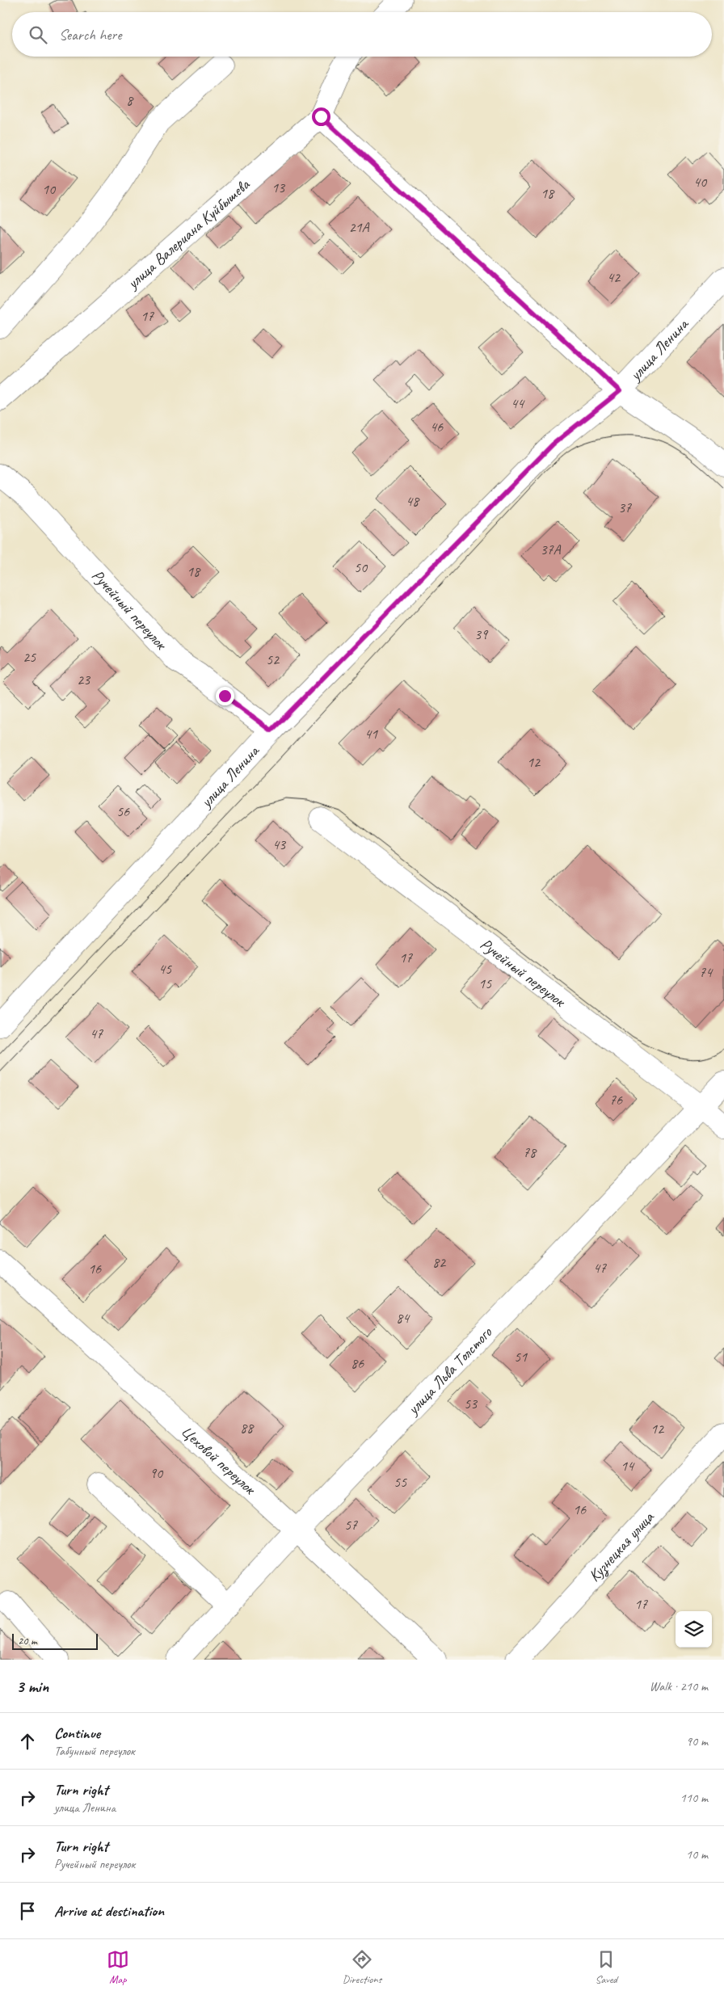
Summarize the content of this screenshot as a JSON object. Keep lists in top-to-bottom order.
{
  "streets": {
    "street": [
      "улица Валериана Куйбышева",
      "улица Ленина",
      "Ручейный переулок",
      "улица Льва Толстого",
      "Цеховой переулок",
      "Кузнецкая улица"
    ]
  },
  "crossings": [
    ["улица Ленина", "Ручейный переулок"],
    ["Ручейный переулок", "улица Льва Толстого"],
    ["улица Льва Толстого", "Цеховой переулок"]
  ],
  "house_numbers": [
    "8",
    "40",
    "13",
    "10",
    "18",
    "21А",
    "42",
    "17",
    "44",
    "46",
    "48",
    "37",
    "37А",
    "50",
    "18",
    "39",
    "25",
    "52",
    "23",
    "41",
    "12",
    "56",
    "43",
    "17",
    "45",
    "74",
    "15",
    "47",
    "76",
    "78",
    "82",
    "47",
    "16",
    "84",
    "51",
    "86",
    "53",
    "88",
    "12",
    "14",
    "90",
    "55",
    "16",
    "57",
    "17"
  ],
  "scale_bar": "20 m",
  "page": {
    "search": "Search here",
    "scale": "20 m",
    "heading": ["3 min", "Walk · 210 m"],
    "list": [
      ["Continue", "Табунный переулок", "90 m"],
      ["Turn right", "улица Ленина", "110 m"],
      ["Turn right", "Ручейный переулок", "10 m"],
      "Arrive at destination"
    ],
    "nav": ["Map", "Directions", "Saved"]
  }
}
